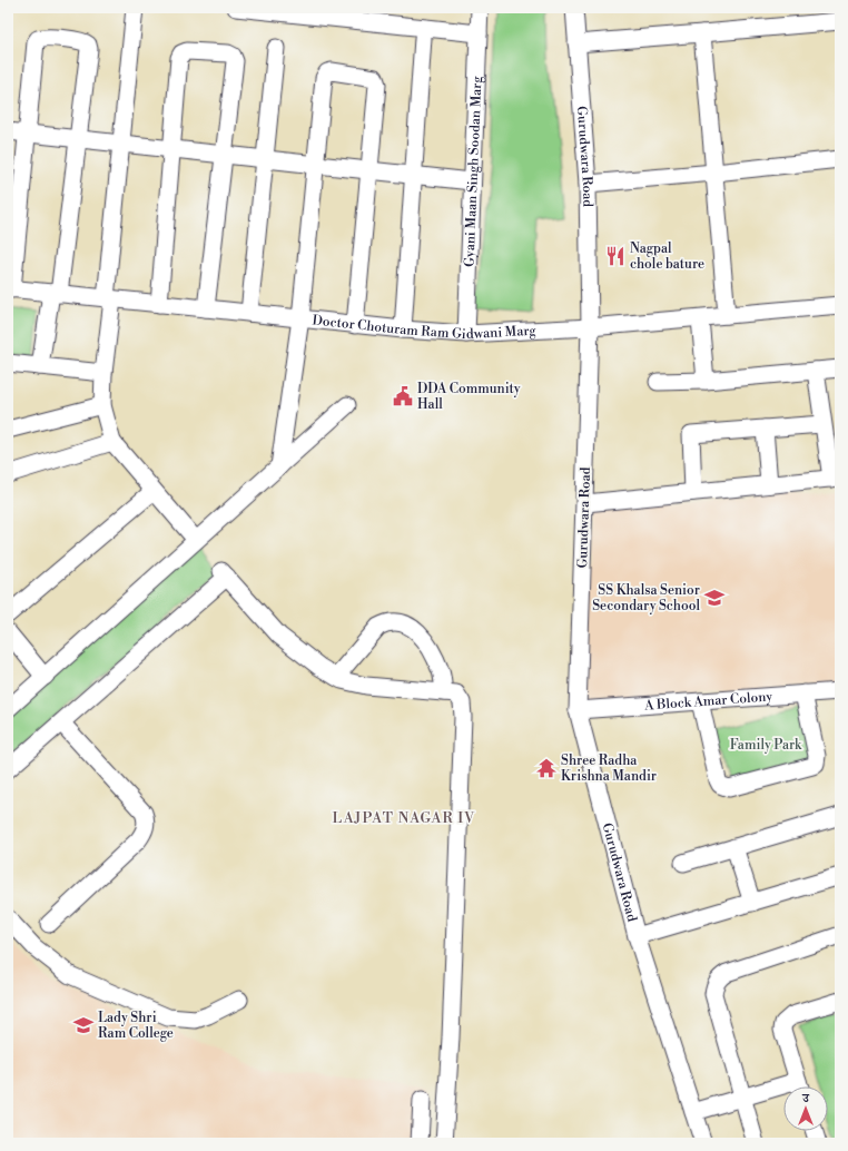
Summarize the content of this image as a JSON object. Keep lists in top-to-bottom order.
{
  "streets": {
    "street": [
      "Gurudwara Road",
      "Gyani Maan Singh Soodan Marg",
      "Doctor Choturam Ram Gidwani Marg",
      "A Block Amar Colony"
    ]
  },
  "crossings": [
    ["Gurudwara Road", "Doctor Choturam Ram Gidwani Marg"],
    ["Gurudwara Road", "A Block Amar Colony"],
    ["Gyani Maan Singh Soodan Marg", "Doctor Choturam Ram Gidwani Marg"]
  ],
  "districts": ["LAJPAT NAGAR IV"],
  "parks": ["Family Park"],
  "places": {
    "restaurant": ["Nagpal chole bature"],
    "public building": ["DDA Community Hall"],
    "school or university": ["SS Khalsa Senior Secondary School", "Lady Shri Ram College"],
    "temple": ["Shree Radha Krishna Mandir"]
  },
  "north": "top"
}
